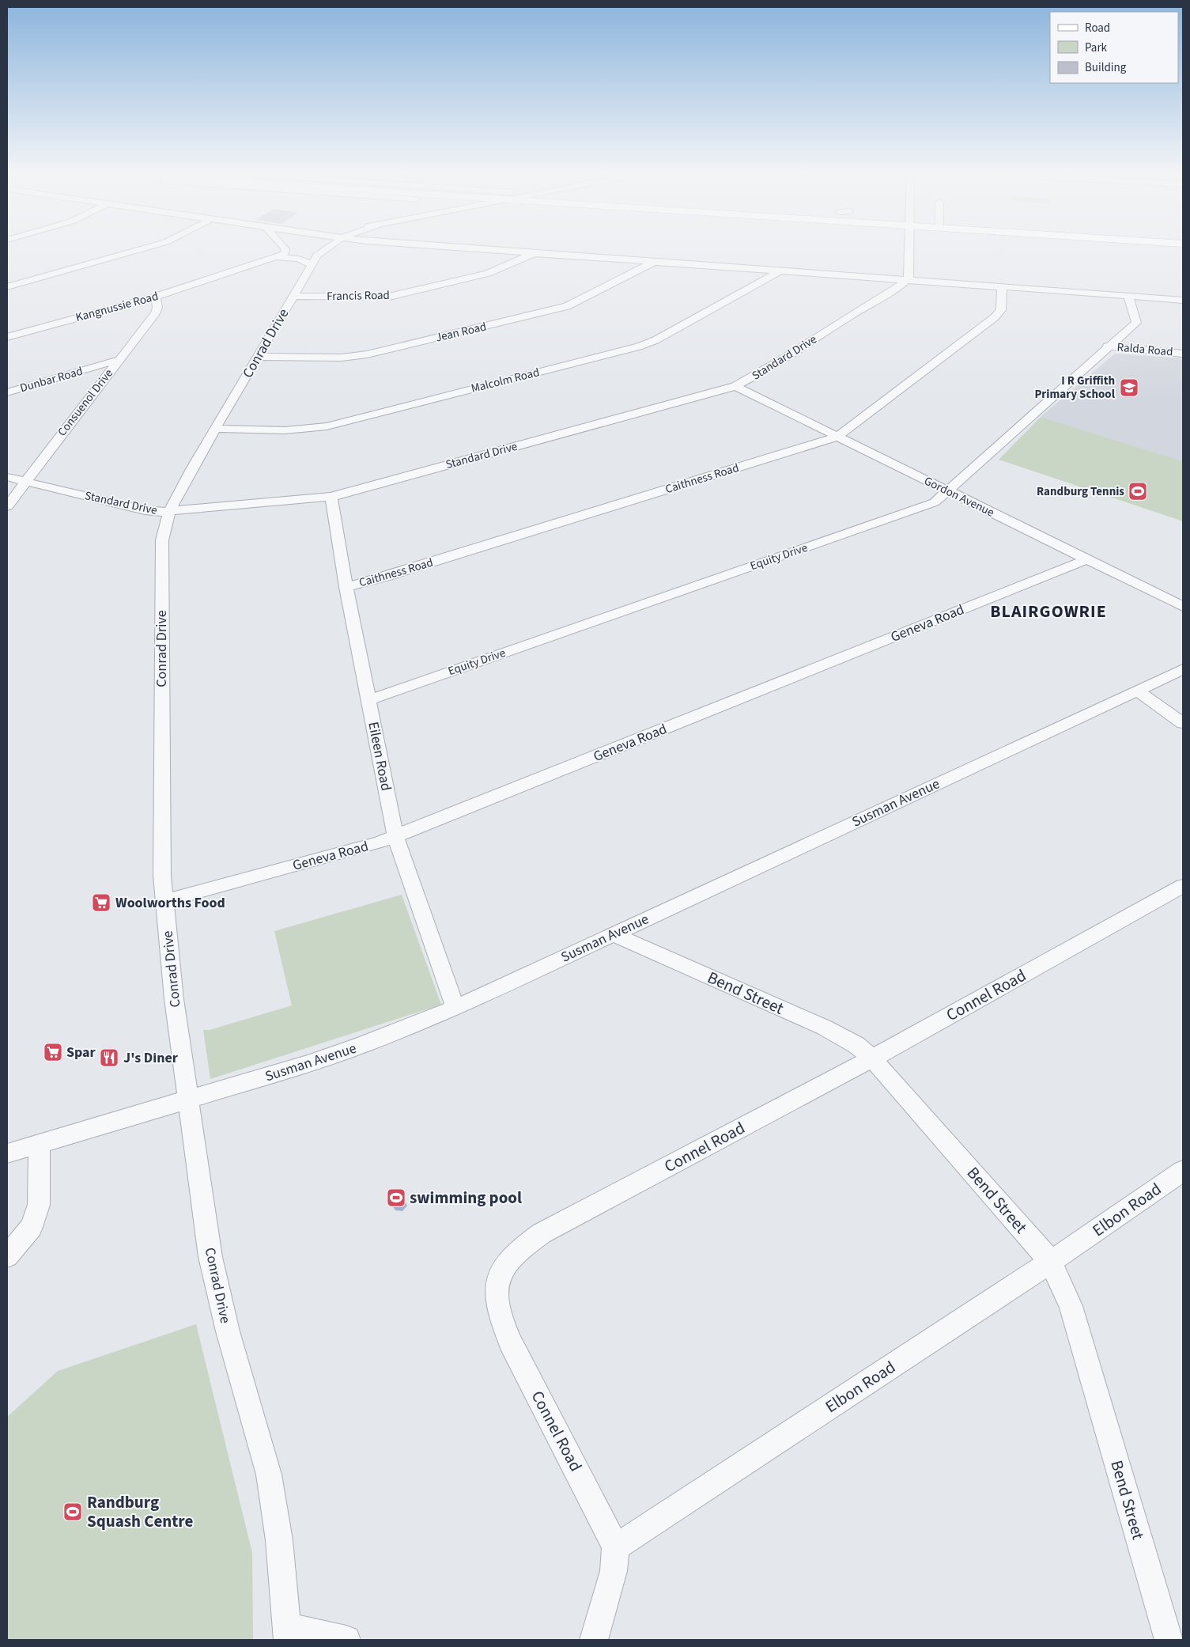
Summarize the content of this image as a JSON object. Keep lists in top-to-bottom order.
{
  "streets": {
    "street": [
      "Francis Road",
      "Kangnussie Road",
      "Jean Road",
      "Conrad Drive",
      "Ralda Road",
      "Standard Drive",
      "Dunbar Road",
      "Malcolm Road",
      "Consuenol Drive",
      "Caithness Road",
      "Gordon Avenue",
      "Equity Drive",
      "Geneva Road",
      "Eileen Road",
      "Susman Avenue",
      "Bend Street",
      "Connel Road",
      "Elbon Road"
    ]
  },
  "crossings": [
    ["Francis Road", "Conrad Drive"],
    ["Kangnussie Road", "Consuenol Drive"],
    ["Jean Road", "Conrad Drive"],
    ["Conrad Drive", "Standard Drive"],
    ["Conrad Drive", "Malcolm Road"],
    ["Conrad Drive", "Geneva Road"],
    ["Conrad Drive", "Susman Avenue"],
    ["Ralda Road", "Equity Drive"],
    ["Standard Drive", "Consuenol Drive"],
    ["Standard Drive", "Gordon Avenue"],
    ["Standard Drive", "Eileen Road"],
    ["Dunbar Road", "Consuenol Drive"],
    ["Caithness Road", "Gordon Avenue"],
    ["Caithness Road", "Eileen Road"],
    ["Gordon Avenue", "Equity Drive"],
    ["Gordon Avenue", "Geneva Road"],
    ["Equity Drive", "Eileen Road"],
    ["Geneva Road", "Eileen Road"],
    ["Eileen Road", "Susman Avenue"],
    ["Susman Avenue", "Bend Street"],
    ["Bend Street", "Connel Road"],
    ["Bend Street", "Elbon Road"],
    ["Connel Road", "Elbon Road"]
  ],
  "districts": ["BLAIRGOWRIE"],
  "places": {
    "school or university": ["I R Griffith Primary School"],
    "sports": ["Randburg Tennis", "swimming pool", "Randburg Squash Centre"],
    "supermarket": ["Woolworths Food", "Spar"],
    "restaurant": ["J's Diner"]
  },
  "legend": ["Road", "Park", "Building"]
}
